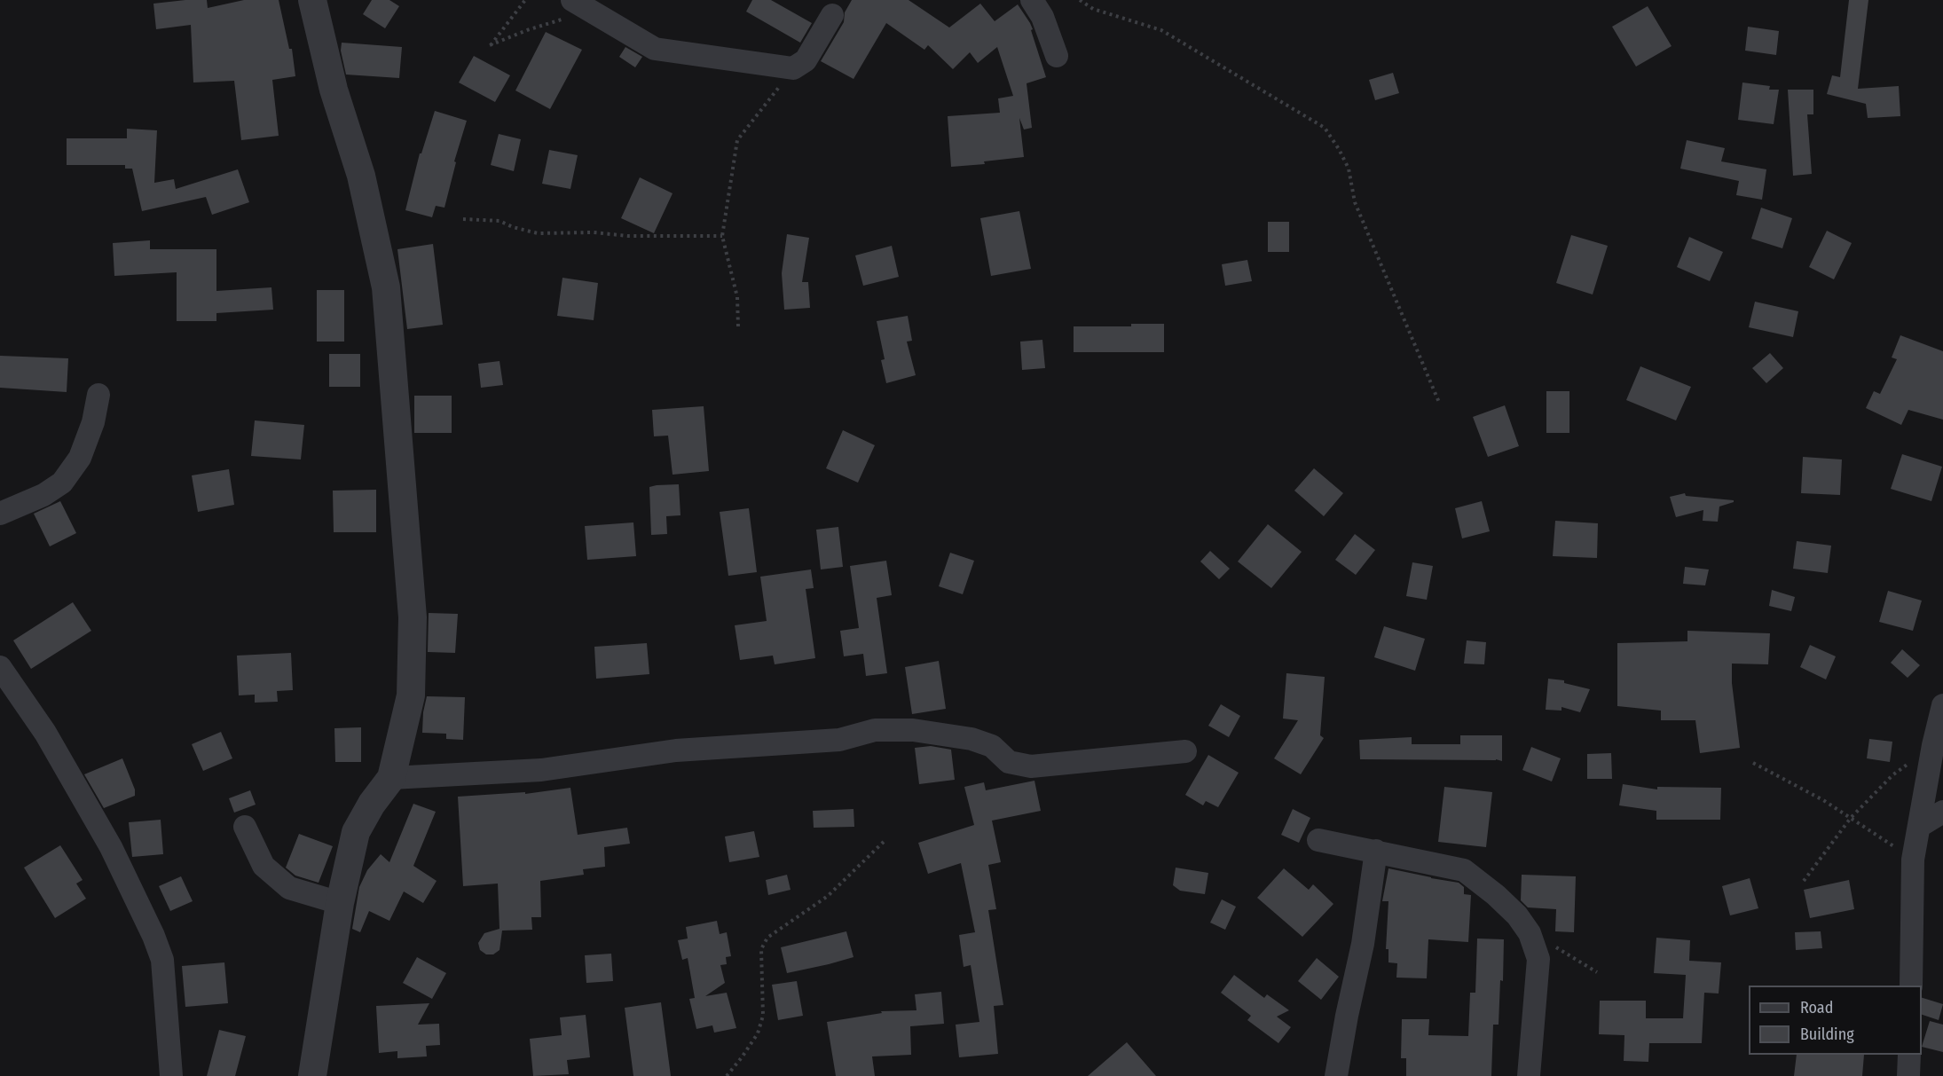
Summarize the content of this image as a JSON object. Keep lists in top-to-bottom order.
{
  "legend": ["Road", "Building"]
}
